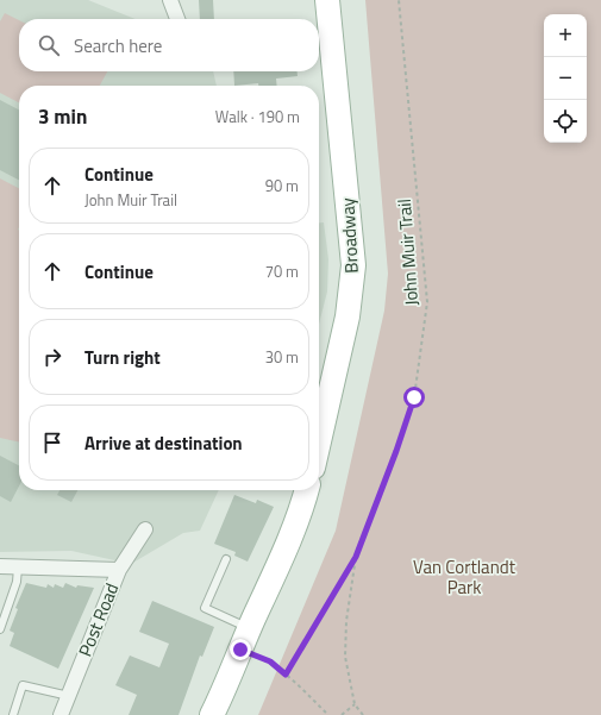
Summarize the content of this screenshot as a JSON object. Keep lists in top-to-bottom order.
{
  "streets": {
    "main road": ["Broadway"],
    "street": ["Post Road"],
    "path": ["John Muir Trail"]
  },
  "parks": ["Van Cortlandt Park"],
  "page": {
    "map_buttons": ["+", "−"],
    "search": "Search here",
    "heading": ["3 min", "Walk · 190 m"],
    "list": [
      ["Continue", "John Muir Trail", "90 m"],
      ["Continue", "70 m"],
      ["Turn right", "30 m"],
      "Arrive at destination"
    ]
  }
}
